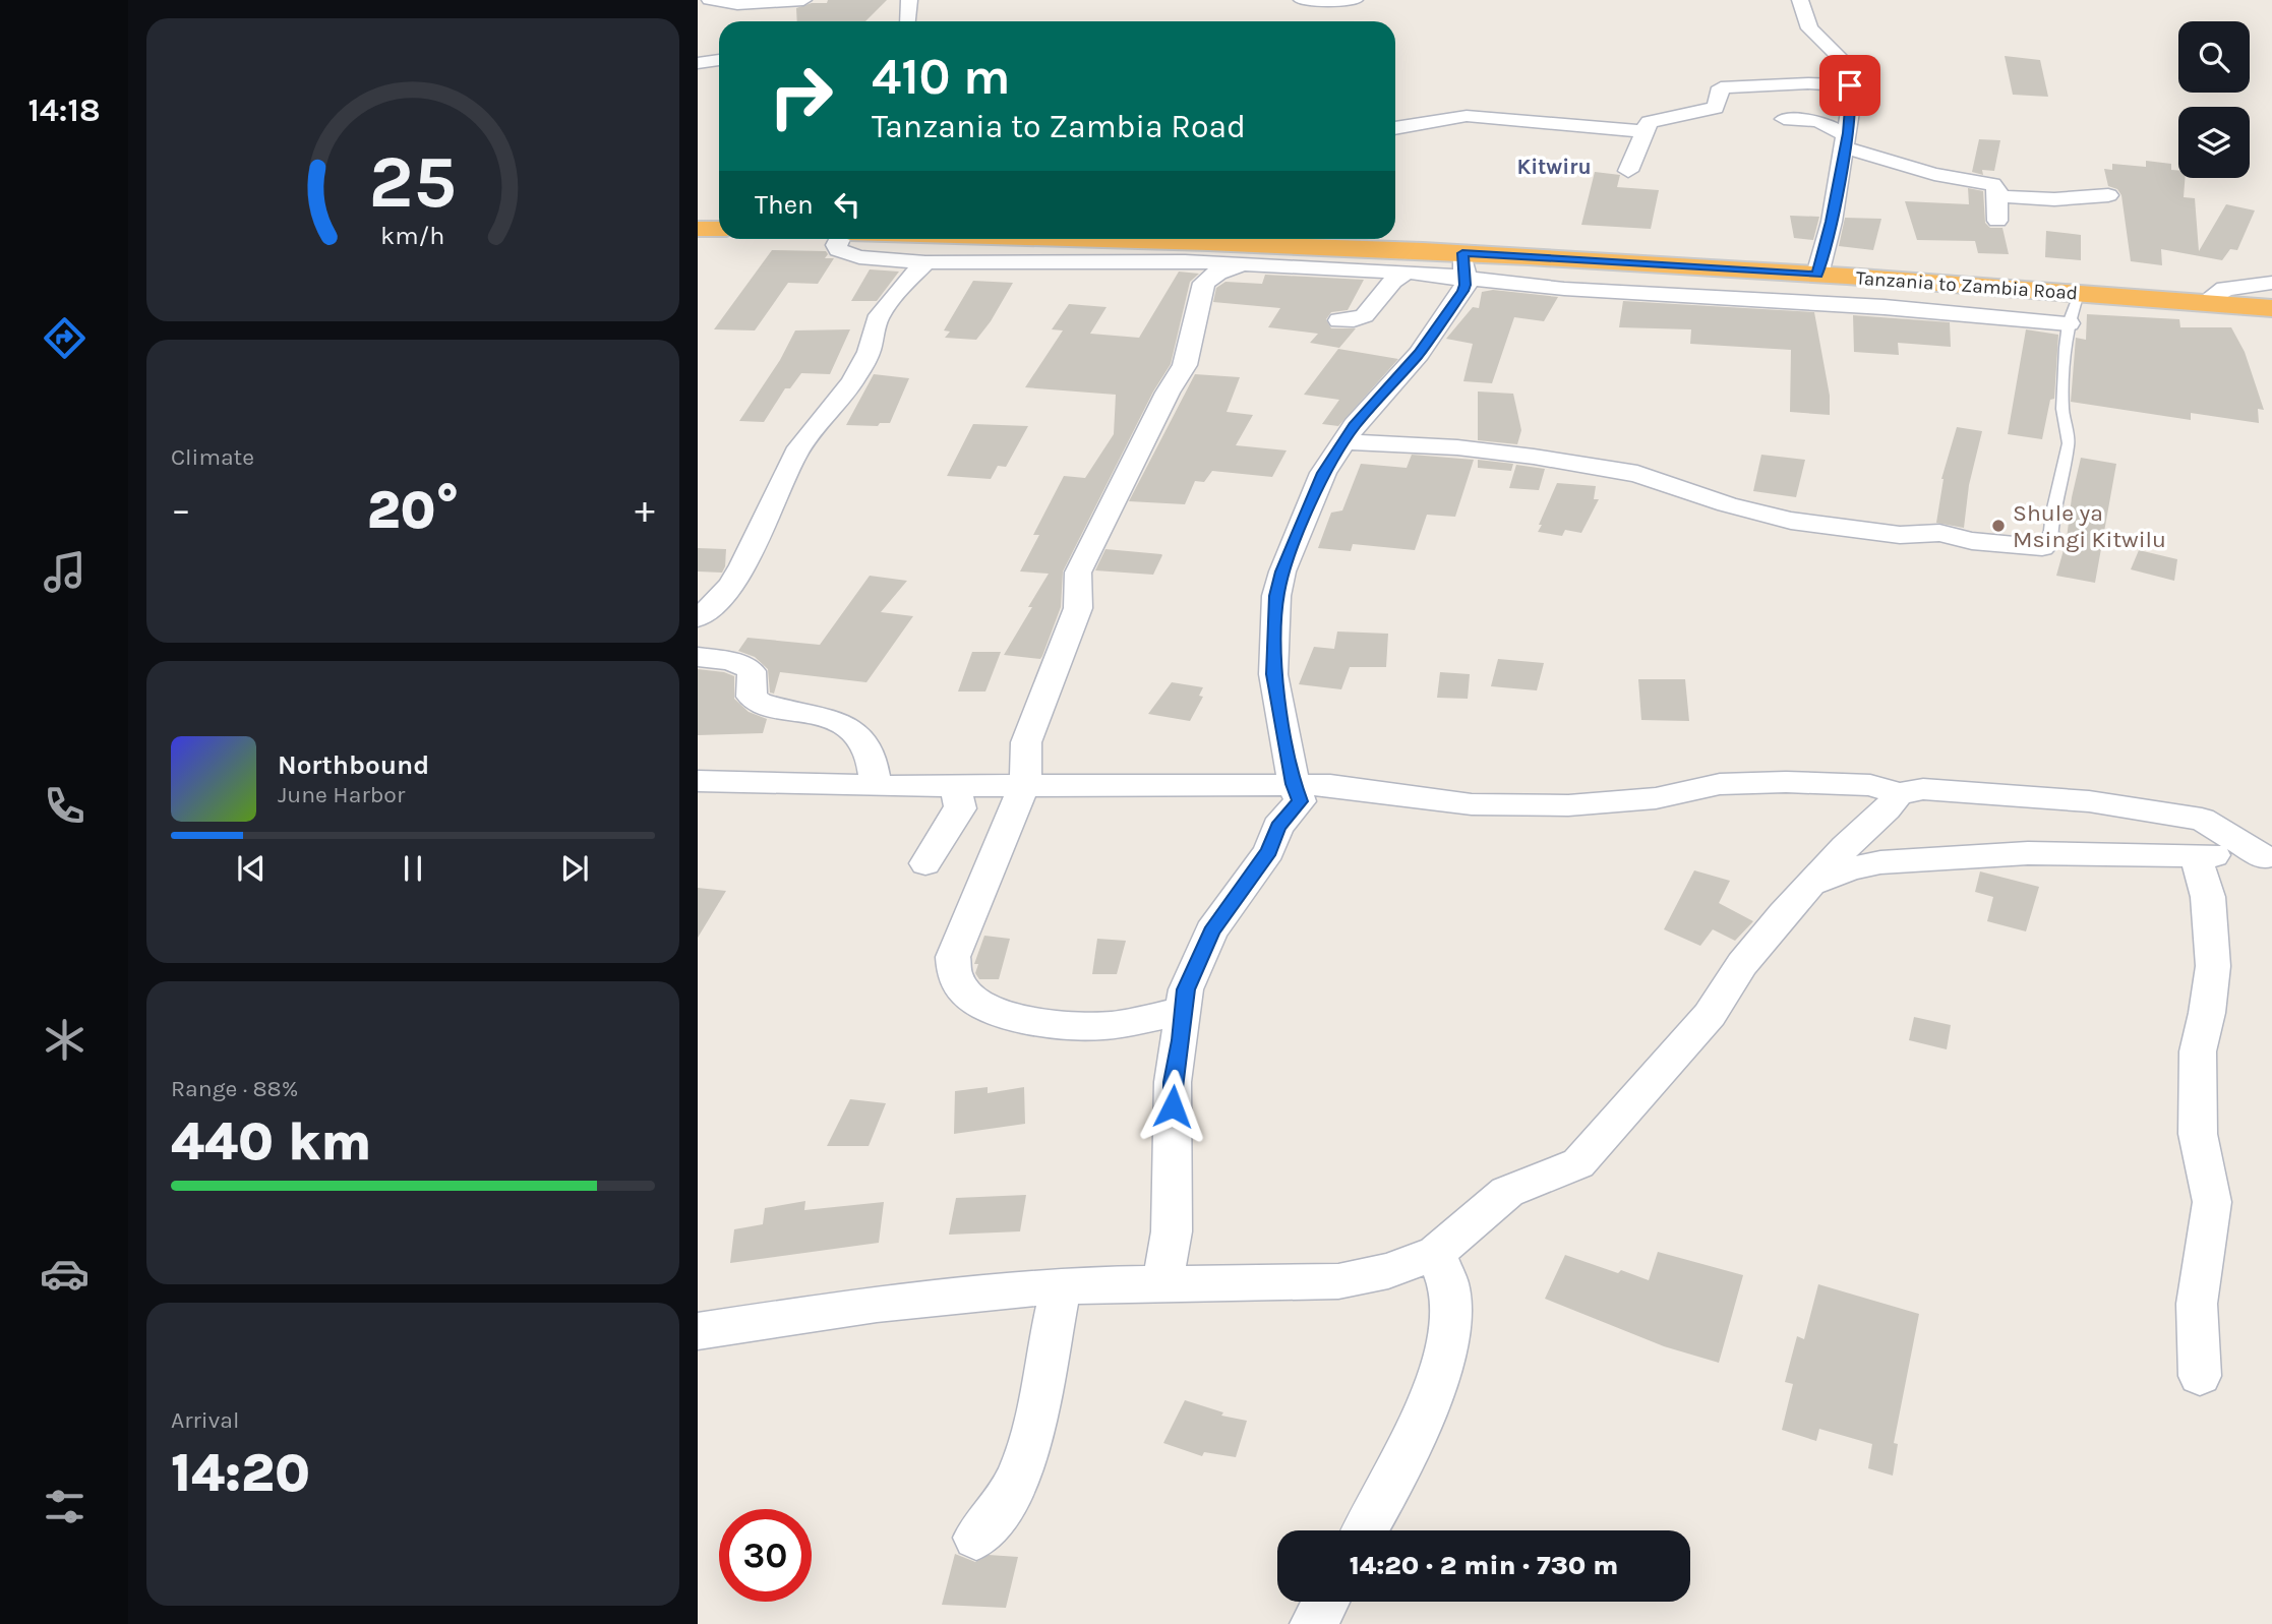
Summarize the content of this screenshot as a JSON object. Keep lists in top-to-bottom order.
{
  "streets": {
    "highway": ["Tanzania to Zambia Road"]
  },
  "districts": ["Kitwiru"],
  "places": ["Shule ya Msingi Kitwilu"],
  "page": {
    "tabs": "14:18",
    "turn": ["410 m", "Tanzania to Zambia Road"],
    "then": "Then",
    "tile": [
      "Climate",
      ["Range · 88%", "440 km"],
      ["Arrival", "14:20"]
    ],
    "heat": ["−", "20°", "+"],
    "song": ["Northbound", "June Harbor"],
    "limit": "30",
    "trip": "14:20 · 2 min · 730 m",
    "gauge": ["25", "km/h"]
  }
}
